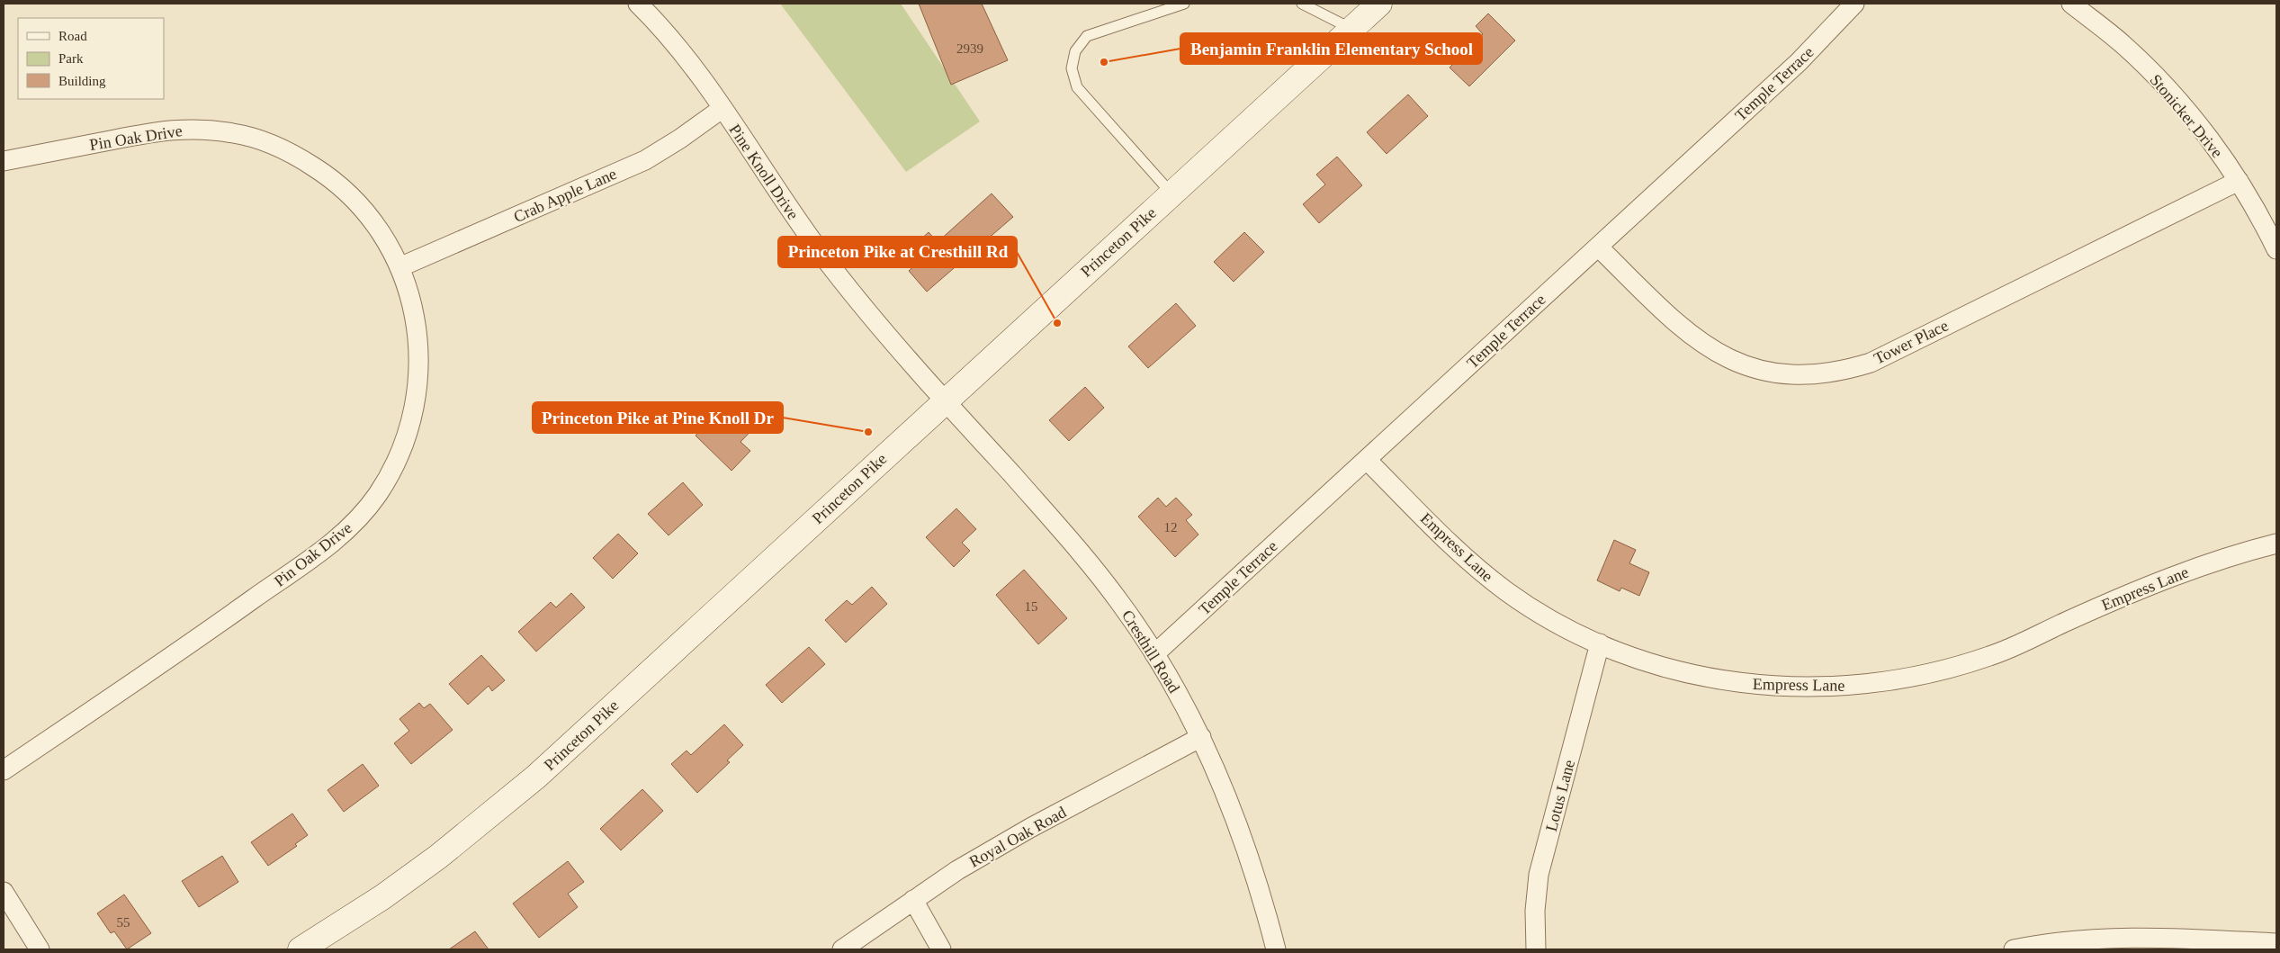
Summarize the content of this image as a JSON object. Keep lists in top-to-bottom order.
{
  "streets": {
    "main road": ["Princeton Pike"],
    "street": [
      "Temple Terrace",
      "Stonicker Drive",
      "Pin Oak Drive",
      "Pine Knoll Drive",
      "Crab Apple Lane",
      "Tower Place",
      "Empress Lane",
      "Cresthill Road",
      "Lotus Lane",
      "Royal Oak Road"
    ]
  },
  "crossings": [
    ["Temple Terrace", "Tower Place"],
    ["Temple Terrace", "Empress Lane"],
    ["Temple Terrace", "Cresthill Road"],
    ["Stonicker Drive", "Tower Place"],
    ["Pin Oak Drive", "Crab Apple Lane"],
    ["Pine Knoll Drive", "Crab Apple Lane"],
    ["Pine Knoll Drive", "Princeton Pike"],
    ["Pine Knoll Drive", "Cresthill Road"],
    ["Princeton Pike", "Cresthill Road"],
    ["Empress Lane", "Lotus Lane"],
    ["Cresthill Road", "Royal Oak Road"]
  ],
  "places": ["Benjamin Franklin Elementary School", "Princeton Pike at Cresthill Rd", "Princeton Pike at Pine Knoll Dr"],
  "house_numbers": [
    "2939",
    "12",
    "15",
    "55"
  ],
  "legend": ["Road", "Park", "Building"]
}
